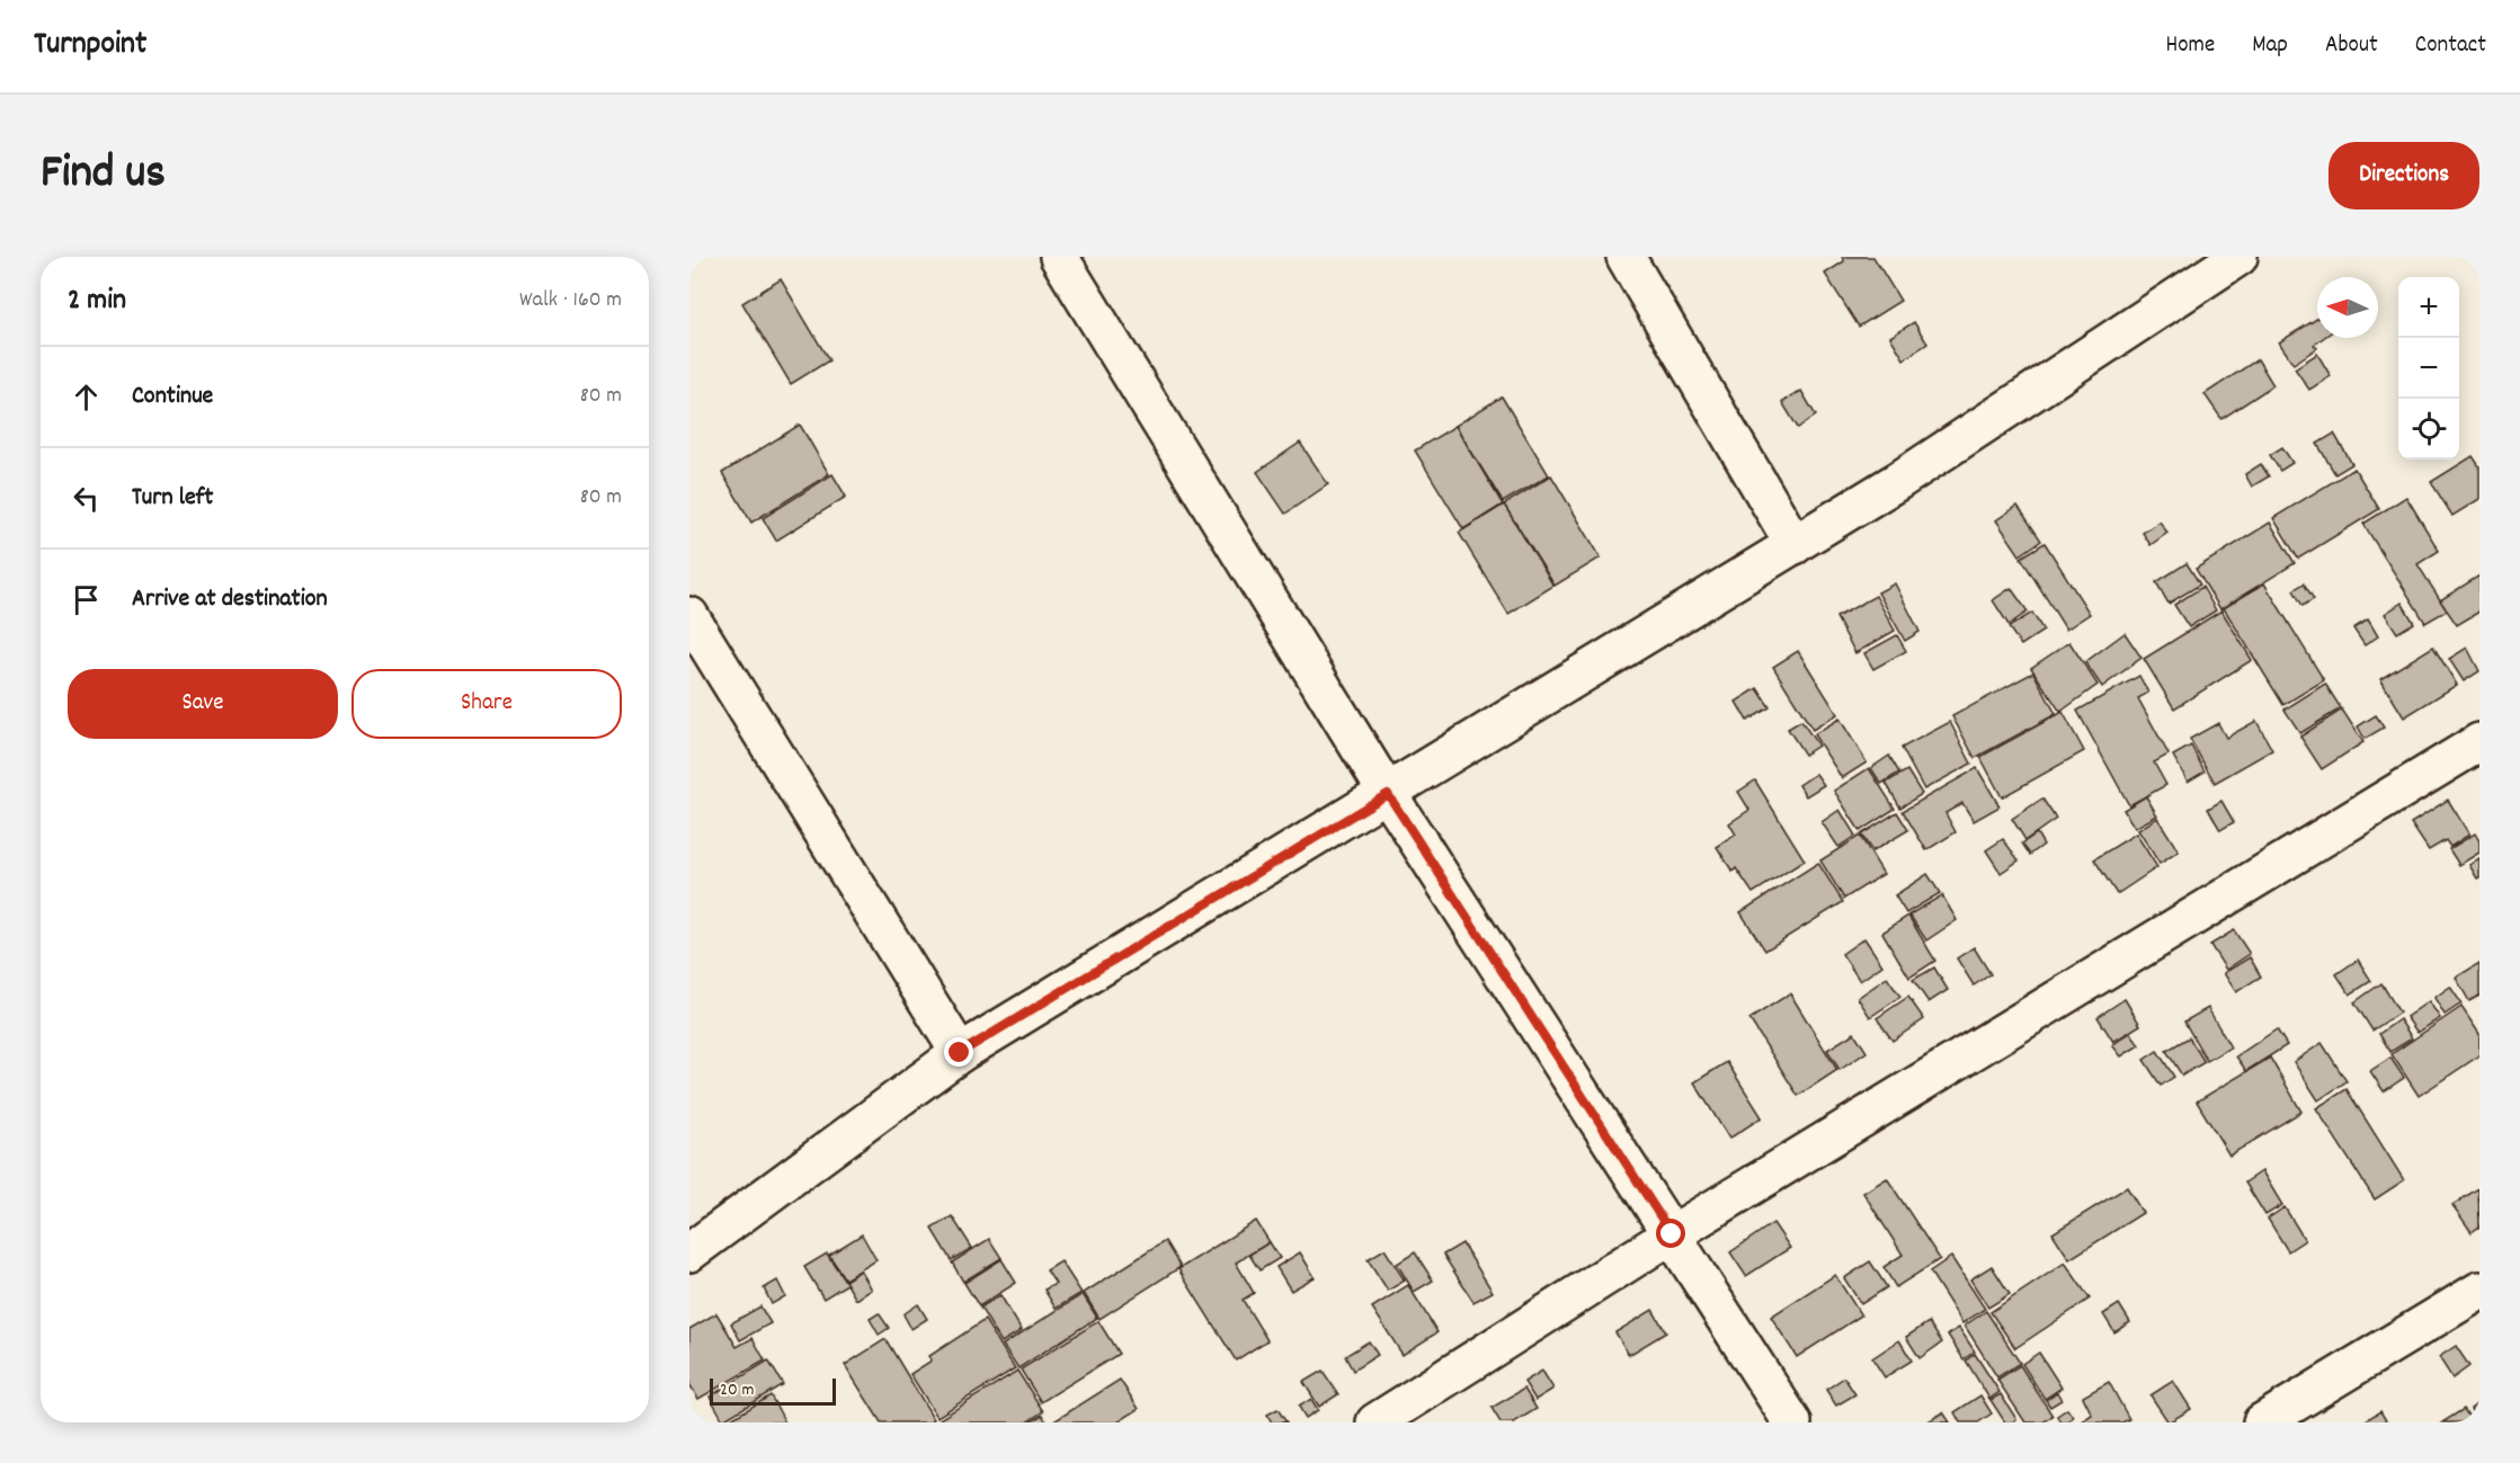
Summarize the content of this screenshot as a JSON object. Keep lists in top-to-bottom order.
{
  "scale_bar": "20 m",
  "north": "left",
  "page": {
    "header": "Turnpoint",
    "nav": [
      "Home",
      "Map",
      "About",
      "Contact"
    ],
    "title": "Find us",
    "buttons": [
      "Directions",
      ["Save", "Share"]
    ],
    "heading": ["2 min", "Walk · 160 m"],
    "map_buttons": ["+", "−"],
    "list": [
      ["Continue", "80 m"],
      ["Turn left", "80 m"],
      "Arrive at destination"
    ],
    "scale": "20 m"
  }
}
